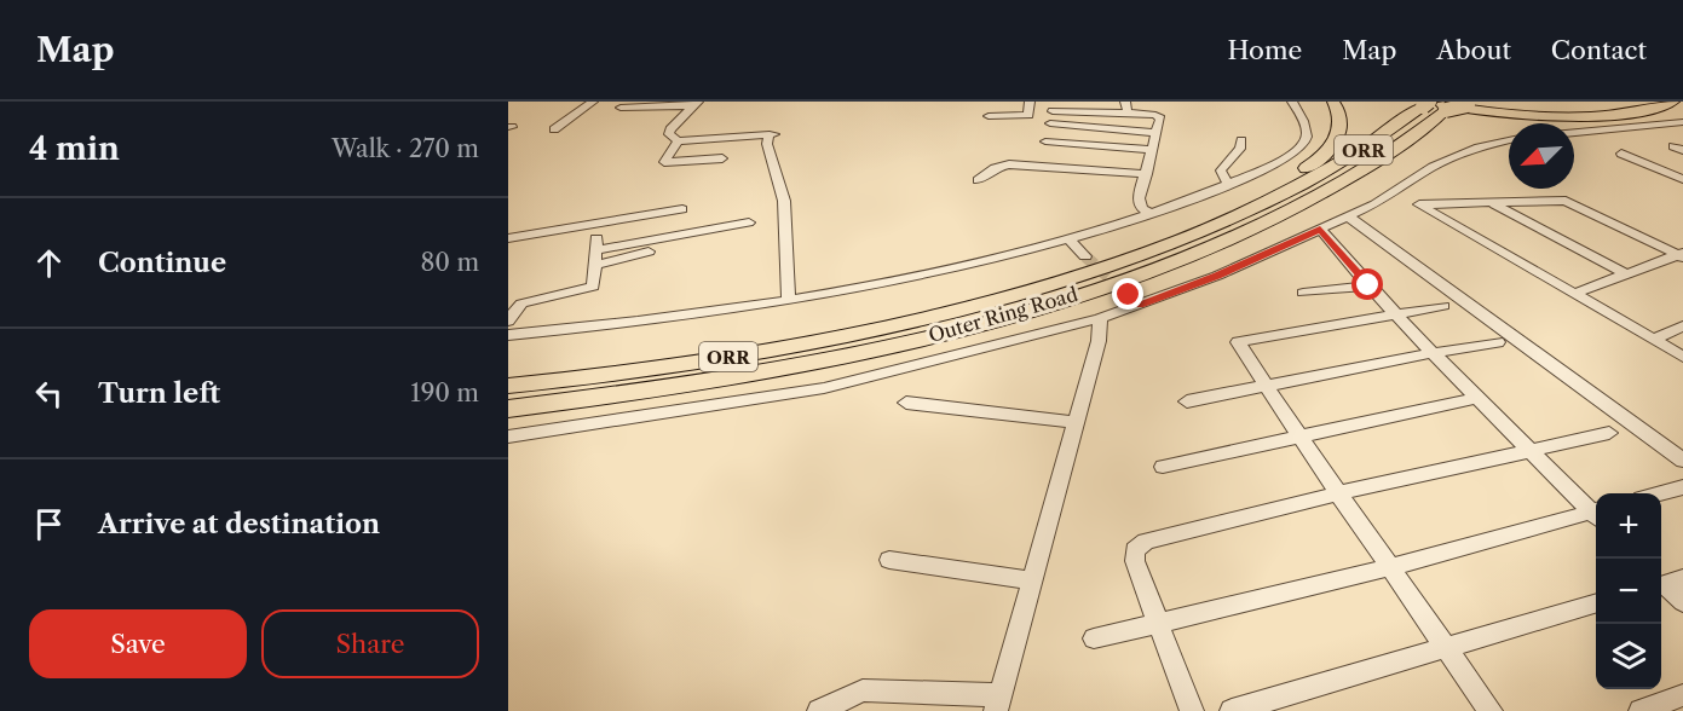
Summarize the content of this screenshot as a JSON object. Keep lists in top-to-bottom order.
{
  "streets": {
    "highway": ["ORR", "Outer Ring Road"]
  },
  "crossings": [
    ["ORR", "Outer Ring Road"]
  ],
  "north": "bottom left",
  "page": {
    "header": "Map",
    "nav": [
      "Home",
      "Map",
      "About",
      "Contact"
    ],
    "heading": ["4 min", "Walk · 270 m"],
    "list": [
      ["Continue", "80 m"],
      ["Turn left", "190 m"],
      "Arrive at destination"
    ],
    "map_buttons": ["+", "−"],
    "buttons": ["Save", "Share"]
  }
}
